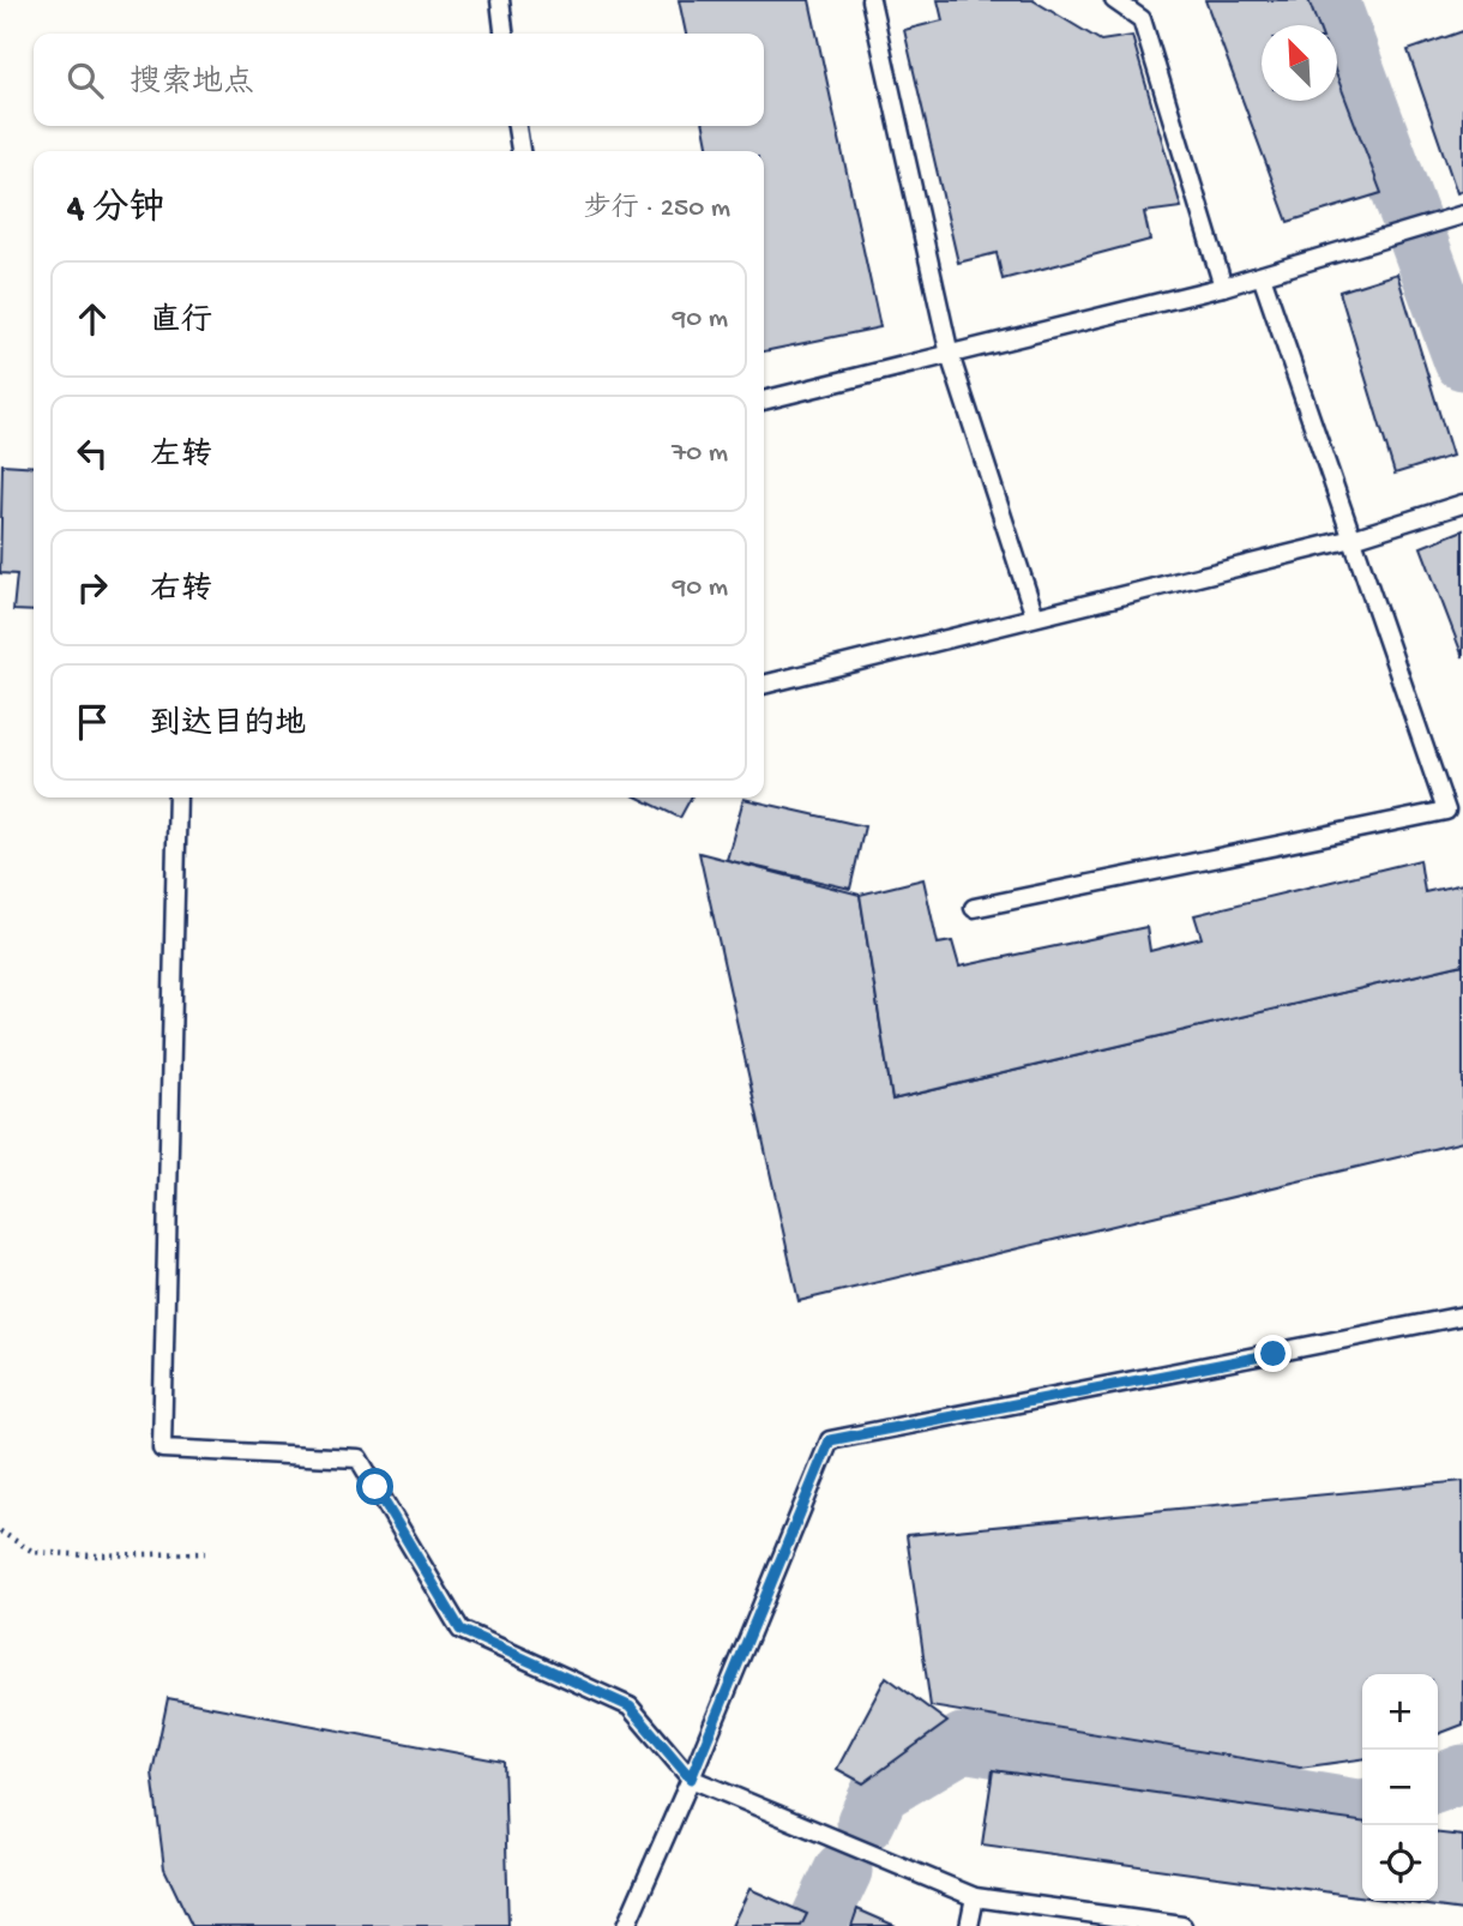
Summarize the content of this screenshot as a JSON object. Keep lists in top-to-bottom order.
{
  "north": "top left",
  "page": {
    "search": "搜索地点",
    "heading": ["4 分钟", "步行 · 250 m"],
    "list": [
      ["直行", "90 m"],
      ["左转", "70 m"],
      ["右转", "90 m"],
      "到达目的地"
    ],
    "map_buttons": ["+", "−"]
  }
}
